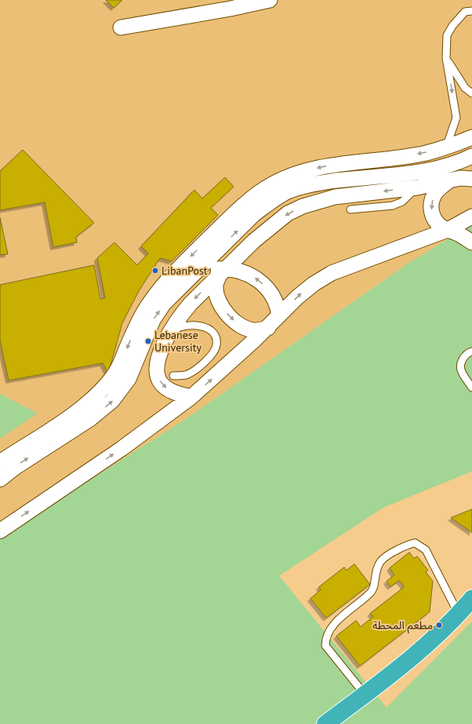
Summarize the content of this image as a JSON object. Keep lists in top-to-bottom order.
{
  "places": ["LibanPost", "Lebanese University", "مطعم المحطة"]
}
